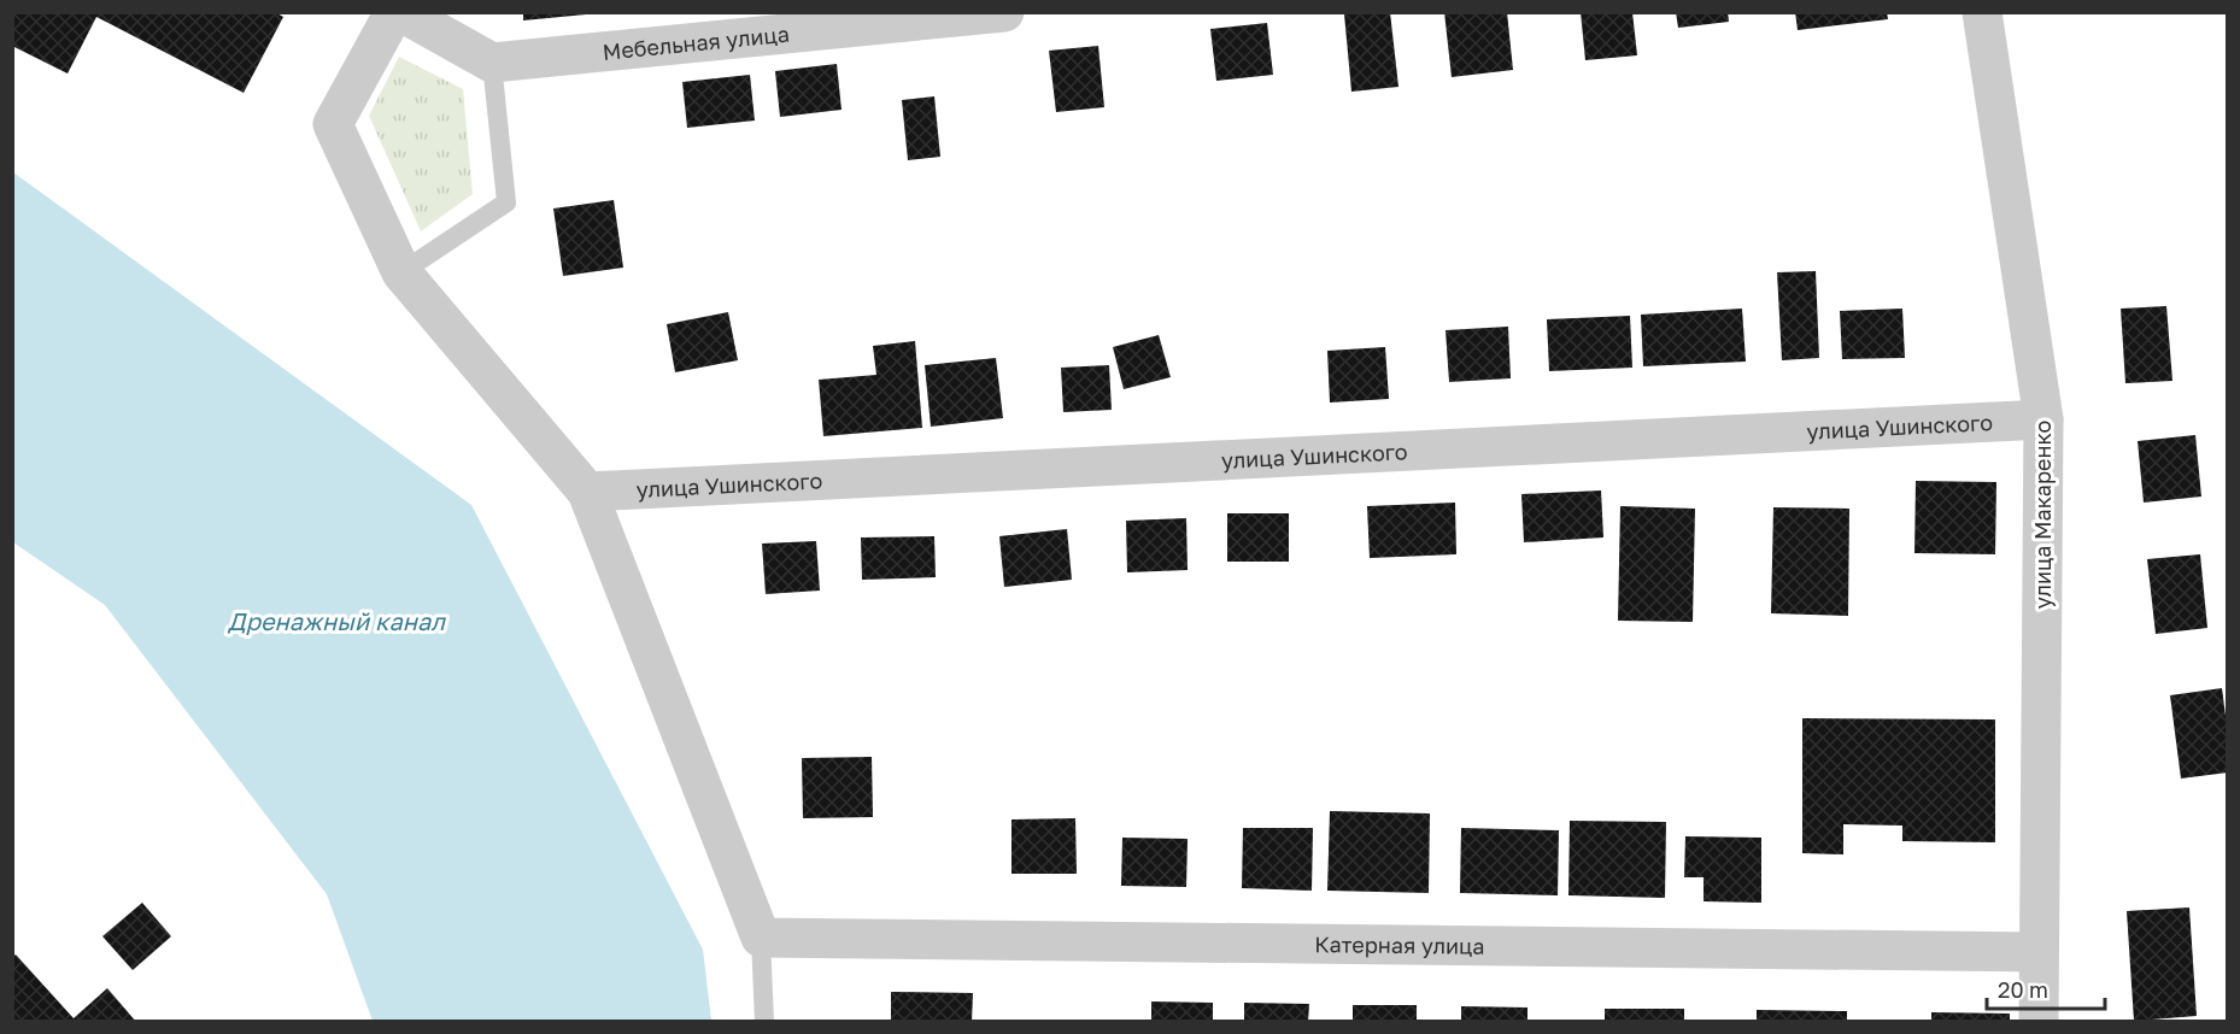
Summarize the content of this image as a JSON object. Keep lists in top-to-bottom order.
{
  "streets": {
    "street": [
      "Мебельная улица",
      "улица Ушинского",
      "улица Макаренко",
      "Катерная улица"
    ]
  },
  "crossings": [
    ["улица Ушинского", "улица Макаренко"],
    ["улица Макаренко", "Катерная улица"]
  ],
  "water": ["Дренажный канал"],
  "scale_bar": "20 m"
}
